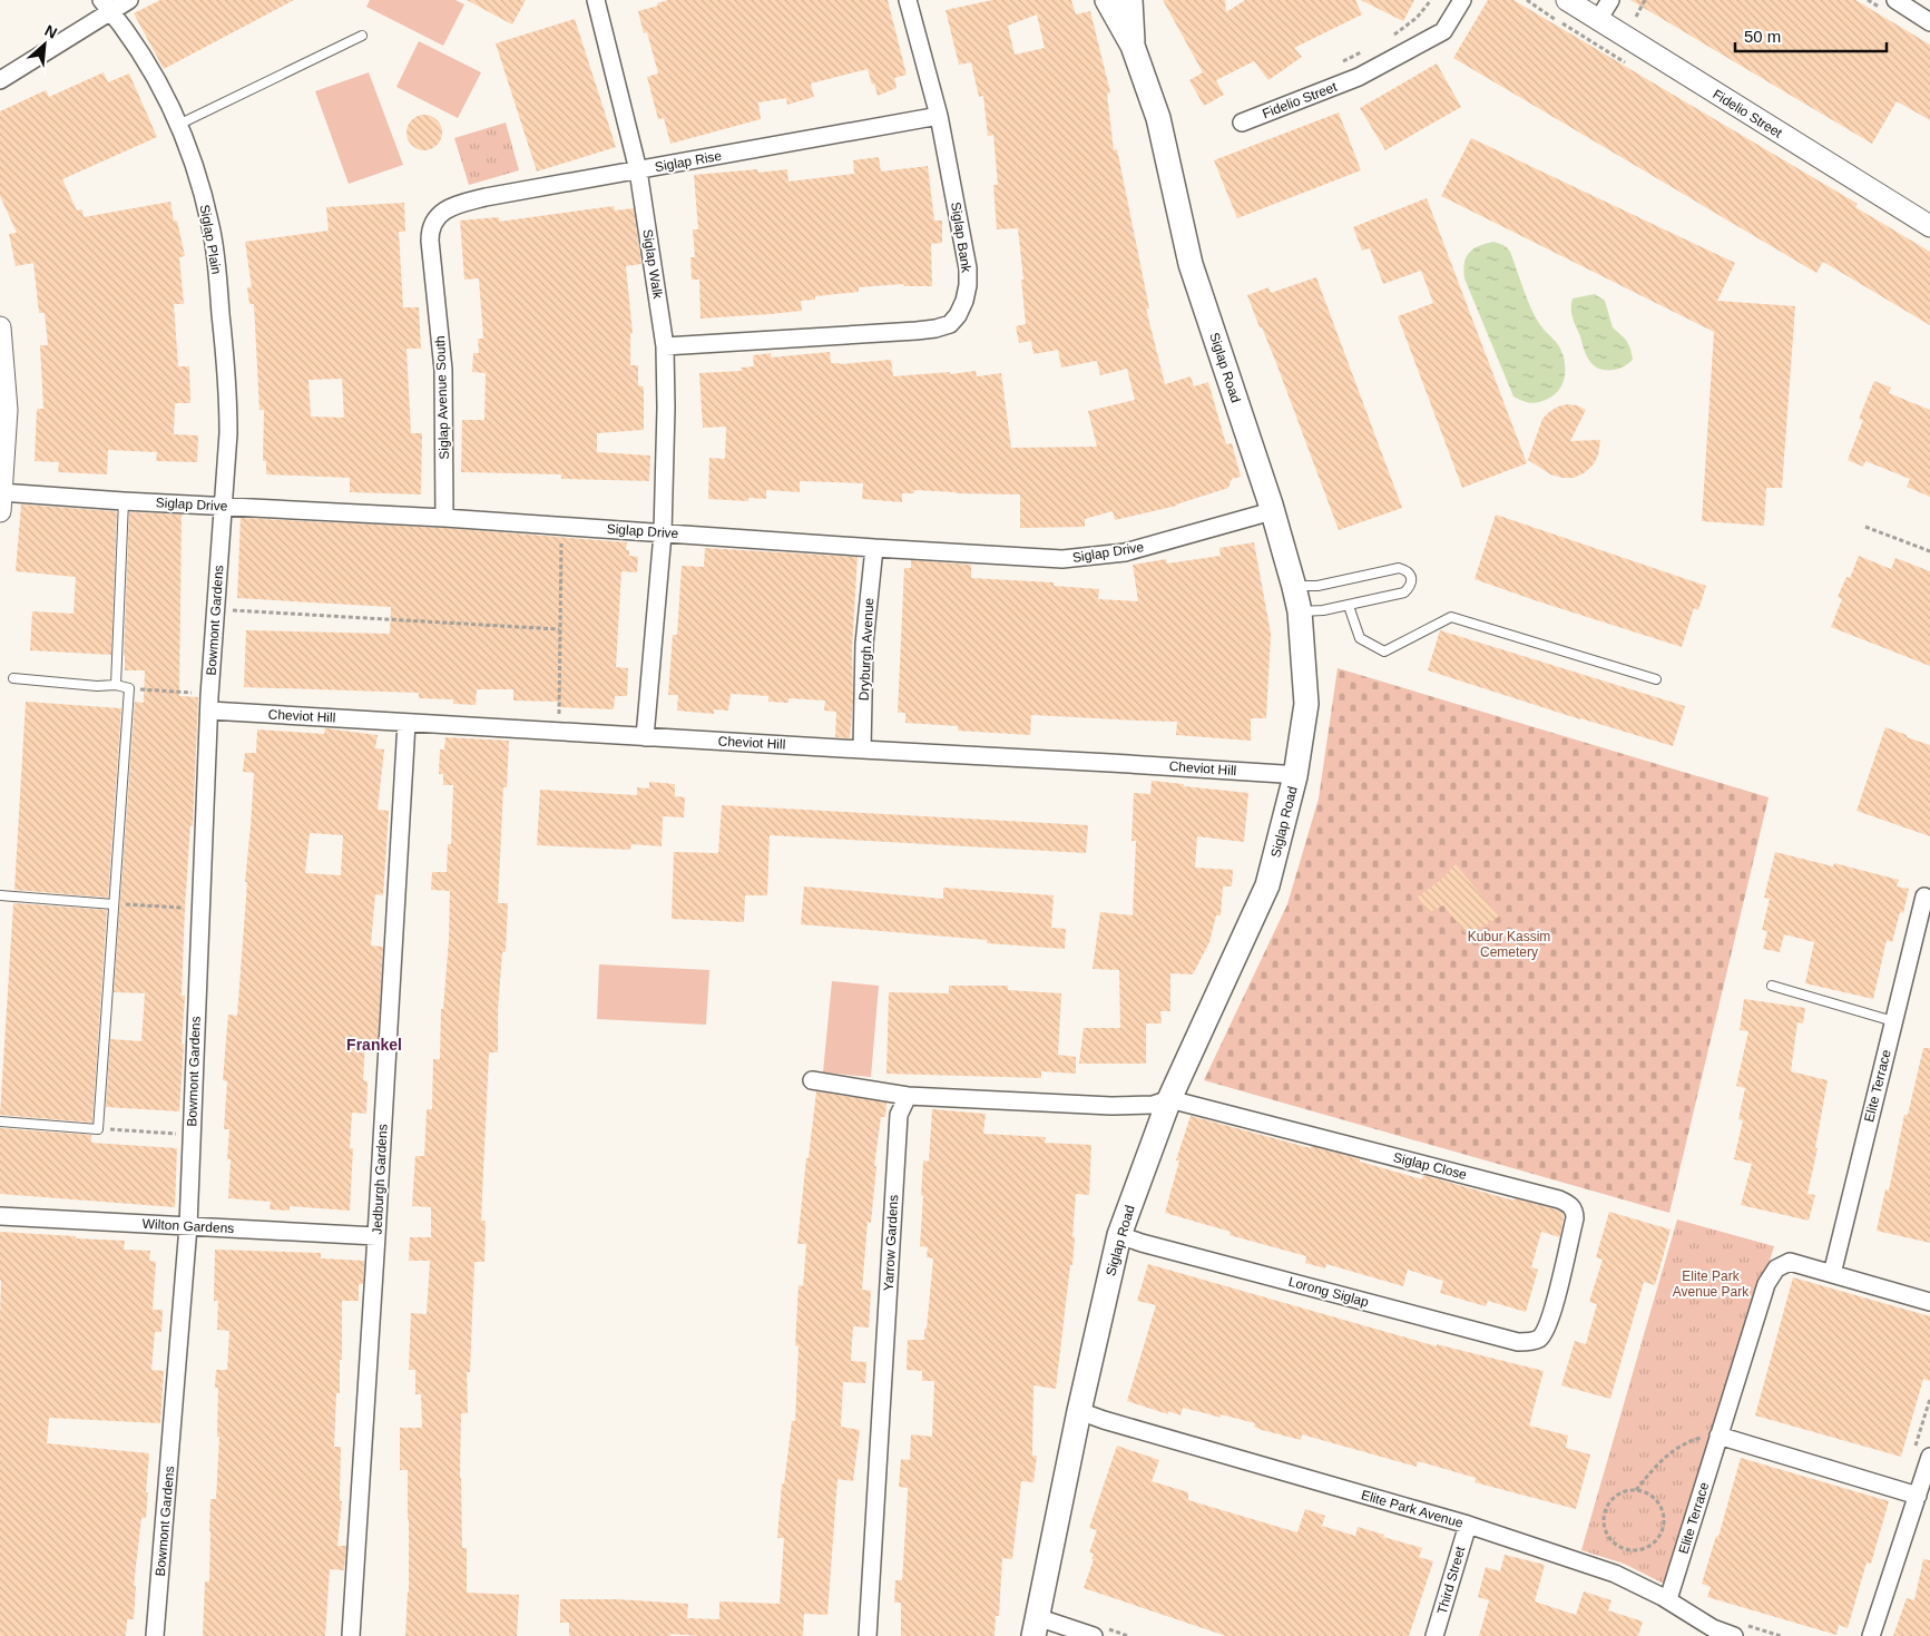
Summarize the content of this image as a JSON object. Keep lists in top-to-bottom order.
{
  "streets": {
    "main road": ["Siglap Road"],
    "street": [
      "Fidelio Street",
      "Siglap Rise",
      "Siglap Bank",
      "Siglap Plain",
      "Siglap Walk",
      "Siglap Avenue South",
      "Siglap Drive",
      "Bowmont Gardens",
      "Dryburgh Avenue",
      "Cheviot Hill",
      "Elite Terrace",
      "Siglap Close",
      "Jedburgh Gardens",
      "Wilton Gardens",
      "Yarrow Gardens",
      "Lorong Siglap",
      "Elite Park Avenue",
      "Third Street"
    ]
  },
  "crossings": [
    ["Siglap Rise", "Siglap Bank"],
    ["Siglap Rise", "Siglap Walk"],
    ["Siglap Rise", "Siglap Avenue South"],
    ["Siglap Bank", "Siglap Walk"],
    ["Siglap Plain", "Siglap Drive"],
    ["Siglap Plain", "Bowmont Gardens"],
    ["Siglap Walk", "Siglap Drive"],
    ["Siglap Walk", "Cheviot Hill"],
    ["Siglap Road", "Siglap Drive"],
    ["Siglap Road", "Cheviot Hill"],
    ["Siglap Road", "Siglap Close"],
    ["Siglap Road", "Lorong Siglap"],
    ["Siglap Road", "Elite Park Avenue"],
    ["Siglap Avenue South", "Siglap Drive"],
    ["Siglap Drive", "Bowmont Gardens"],
    ["Siglap Drive", "Dryburgh Avenue"],
    ["Bowmont Gardens", "Cheviot Hill"],
    ["Bowmont Gardens", "Wilton Gardens"],
    ["Dryburgh Avenue", "Cheviot Hill"],
    ["Cheviot Hill", "Jedburgh Gardens"],
    ["Elite Terrace", "Elite Park Avenue"],
    ["Siglap Close", "Lorong Siglap"],
    ["Jedburgh Gardens", "Wilton Gardens"],
    ["Elite Park Avenue", "Third Street"]
  ],
  "districts": ["Frankel"],
  "parks": ["Kubur Kassim Cemetery", "Elite Park Avenue Park"],
  "scale_bar": "50 m",
  "north": "top right"
}
